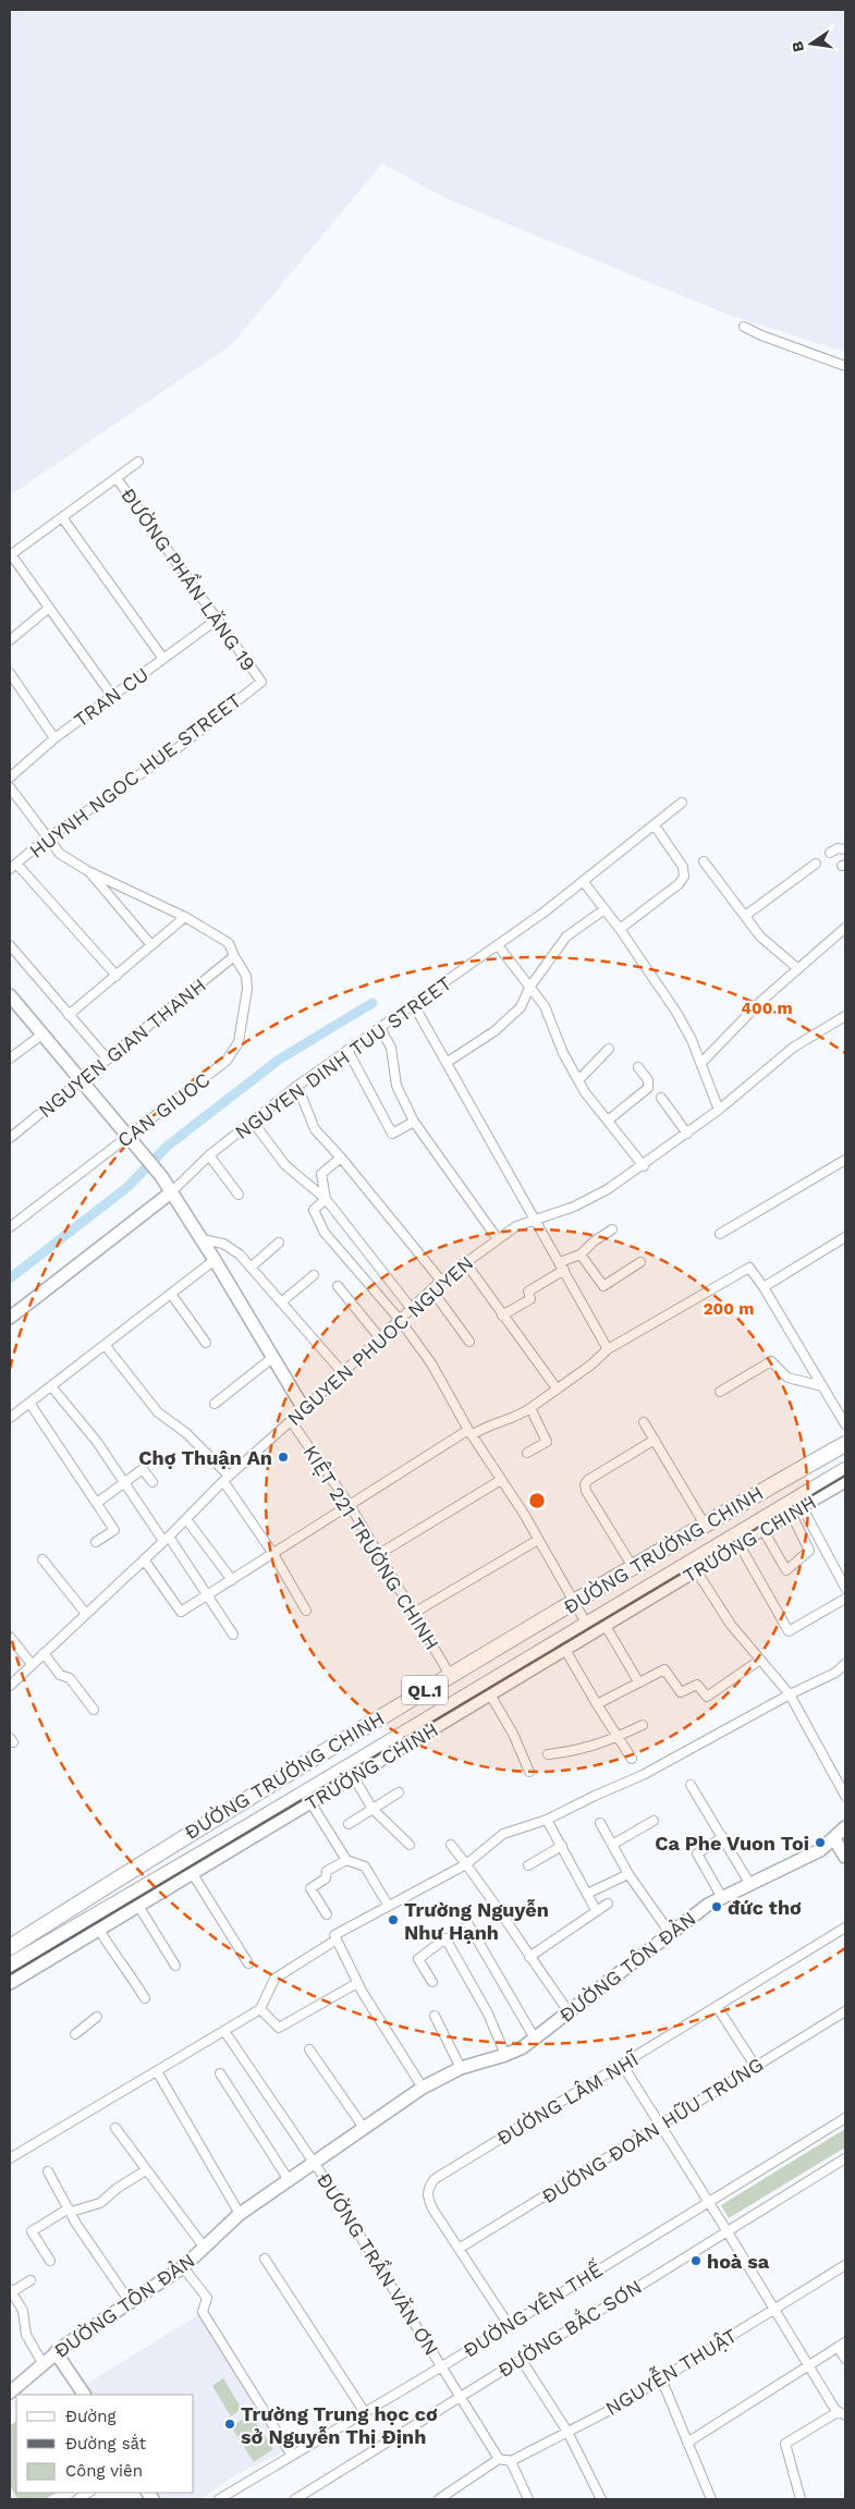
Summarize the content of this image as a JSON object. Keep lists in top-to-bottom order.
{
  "streets": {
    "highway": ["ĐƯỜNG TRƯỜNG CHINH", "QL.1"],
    "street": [
      "ĐƯỜNG PHẦN LĂNG 19",
      "TRAN CU",
      "HUYNH NGOC HUE STREET",
      "NGUYEN GIAN THANH",
      "NGUYEN DINH TUU STREET",
      "CAN GIUOC",
      "NGUYEN PHUOC NGUYEN",
      "TRƯỜNG CHINH",
      "KIỆT 221 TRƯỜNG CHINH",
      "ĐƯỜNG TÔN ĐẢN",
      "ĐƯỜNG LÂM NHĨ",
      "ĐƯỜNG ĐOÀN HỮU TRƯNG",
      "ĐƯỜNG TRẦN VĂN ƠN",
      "ĐƯỜNG YÊN THẾ",
      "ĐƯỜNG BẮC SƠN",
      "NGUYỄN THUẬT"
    ]
  },
  "crossings": [
    ["ĐƯỜNG PHẦN LĂNG 19", "TRAN CU"],
    ["ĐƯỜNG PHẦN LĂNG 19", "HUYNH NGOC HUE STREET"],
    ["NGUYEN GIAN THANH", "CAN GIUOC"],
    ["NGUYEN PHUOC NGUYEN", "KIỆT 221 TRƯỜNG CHINH"],
    ["TRƯỜNG CHINH", "ĐƯỜNG TRƯỜNG CHINH"],
    ["KIỆT 221 TRƯỜNG CHINH", "ĐƯỜNG TRƯỜNG CHINH"],
    ["ĐƯỜNG TÔN ĐẢN", "ĐƯỜNG TRẦN VĂN ƠN"],
    ["ĐƯỜNG LÂM NHĨ", "ĐƯỜNG ĐOÀN HỮU TRƯNG"],
    ["ĐƯỜNG LÂM NHĨ", "ĐƯỜNG YÊN THẾ"],
    ["ĐƯỜNG TRẦN VĂN ƠN", "ĐƯỜNG YÊN THẾ"],
    ["ĐƯỜNG TRẦN VĂN ƠN", "ĐƯỜNG BẮC SƠN"]
  ],
  "places": [
    "Chợ Thuận An",
    "Ca Phe Vuon Toi",
    "đức thơ",
    "Trường Nguyễn Như Hạnh",
    "hoà sa",
    "Trường Trung học cơ sở Nguyễn Thị Định"
  ],
  "legend": ["Đường", "Đường sắt", "Công viên"],
  "north": "left",
  "rings": ["400 m", "200 m"]
}
